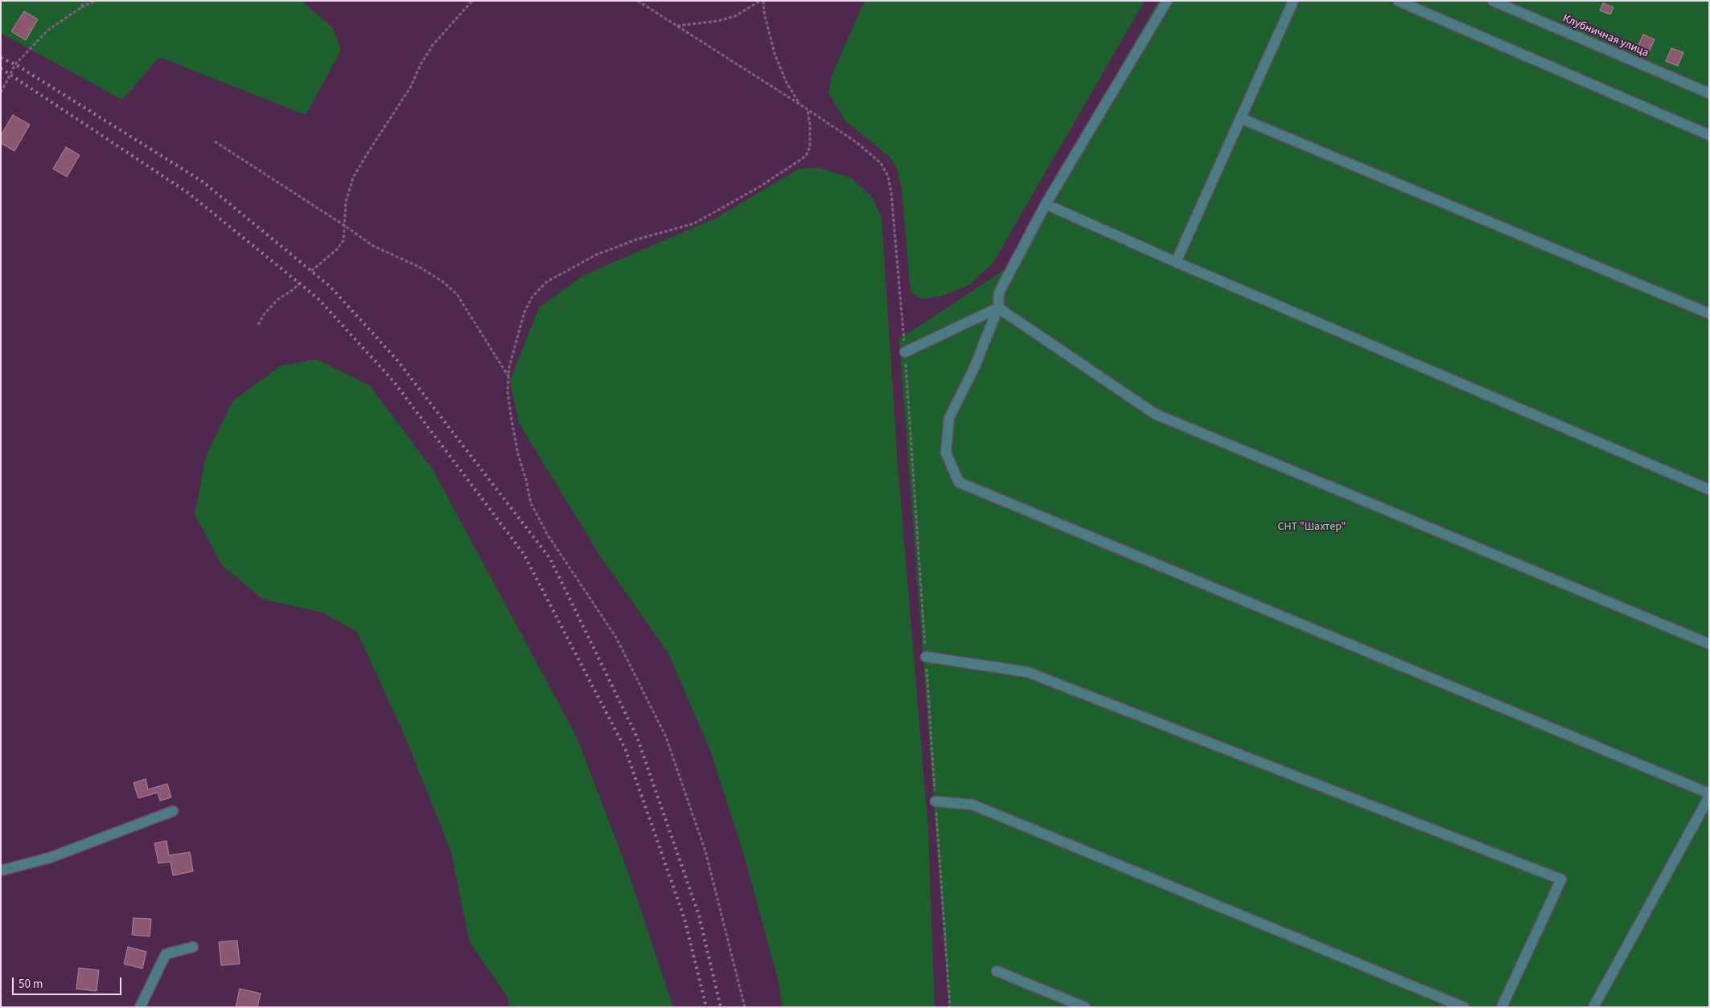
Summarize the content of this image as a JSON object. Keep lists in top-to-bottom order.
{
  "streets": {
    "street": ["Клубничная улица"]
  },
  "parks": ["СНТ \"Шахтер\""],
  "scale_bar": "50 m"
}
